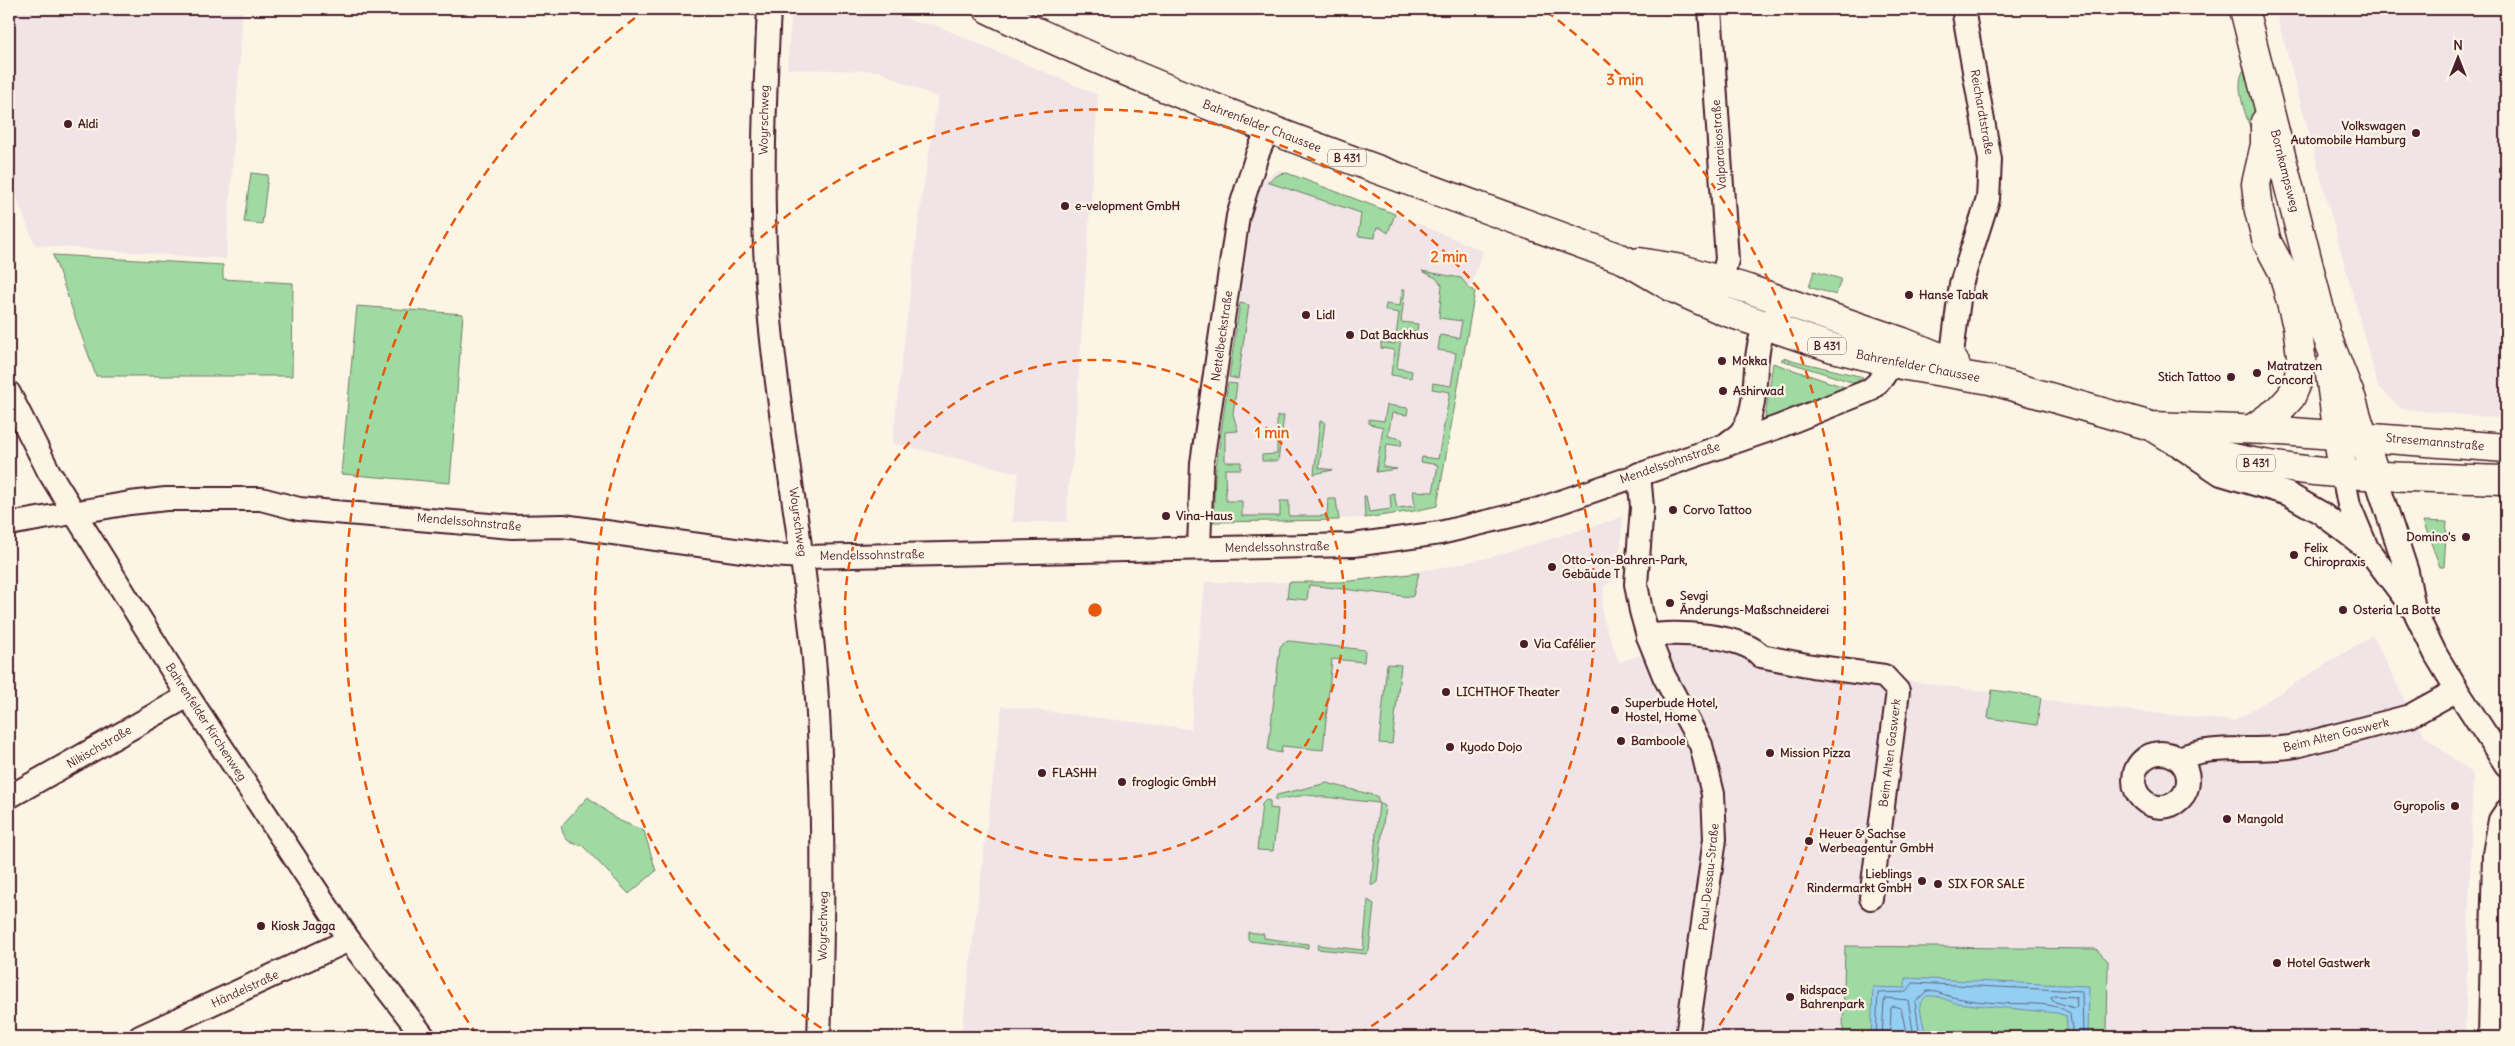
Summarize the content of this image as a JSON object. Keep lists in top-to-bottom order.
{
  "streets": {
    "main road": [
      "Bahrenfelder Chaussee",
      "B 431",
      "Bornkampsweg",
      "Stresemannstraße"
    ],
    "street": [
      "Reichardtstraße",
      "Woyrschweg",
      "Valparaisostraße",
      "Nettelbeckstraße",
      "Mendelssohnstraße",
      "Bahrenfelder Kirchenweg",
      "Beim Alten Gaswerk",
      "Nikischstraße",
      "Paul-Dessau-Straße",
      "Händelstraße"
    ]
  },
  "crossings": [
    ["Reichardtstraße", "Bahrenfelder Chaussee"],
    ["Woyrschweg", "Mendelssohnstraße"],
    ["Bahrenfelder Chaussee", "Valparaisostraße"],
    ["Bahrenfelder Chaussee", "B 431"],
    ["Bahrenfelder Chaussee", "Bornkampsweg"],
    ["Bahrenfelder Chaussee", "Nettelbeckstraße"],
    ["Bahrenfelder Chaussee", "Stresemannstraße"],
    ["Bahrenfelder Chaussee", "Mendelssohnstraße"],
    ["B 431", "Bornkampsweg"],
    ["Bornkampsweg", "Stresemannstraße"],
    ["Nettelbeckstraße", "Mendelssohnstraße"],
    ["Mendelssohnstraße", "Bahrenfelder Kirchenweg"],
    ["Mendelssohnstraße", "Paul-Dessau-Straße"],
    ["Bahrenfelder Kirchenweg", "Nikischstraße"],
    ["Bahrenfelder Kirchenweg", "Händelstraße"],
    ["Beim Alten Gaswerk", "Paul-Dessau-Straße"]
  ],
  "places": [
    "Aldi",
    "Volkswagen Automobile Hamburg",
    "e-velopment GmbH",
    "Hanse Tabak",
    "Lidl",
    "Dat Backhus",
    "Mokka",
    "Matratzen Concord",
    "Stich Tattoo",
    "Ashirwad",
    "Corvo Tattoo",
    "Vina-Haus",
    "Domino's",
    "Felix Chiropraxis",
    "Otto-von-Bahren-Park, Gebäude T",
    "Sevgi Änderungs-Maßschneiderei",
    "Osteria La Botte",
    "Via Cafélier",
    "LICHTHOF Theater",
    "Superbude Hotel, Hostel, Home",
    "Bamboole",
    "Kyodo Dojo",
    "Mission Pizza",
    "FLASHH",
    "froglogic GmbH",
    "Gyropolis",
    "Mangold",
    "Heuer & Sachse Werbeagentur GmbH",
    "Lieblings Rindermarkt GmbH",
    "SIX FOR SALE",
    "Kiosk Jagga",
    "Hotel Gastwerk",
    "kidspace Bahrenpark"
  ],
  "north": "top",
  "rings": ["3 min", "2 min", "1 min"]
}
